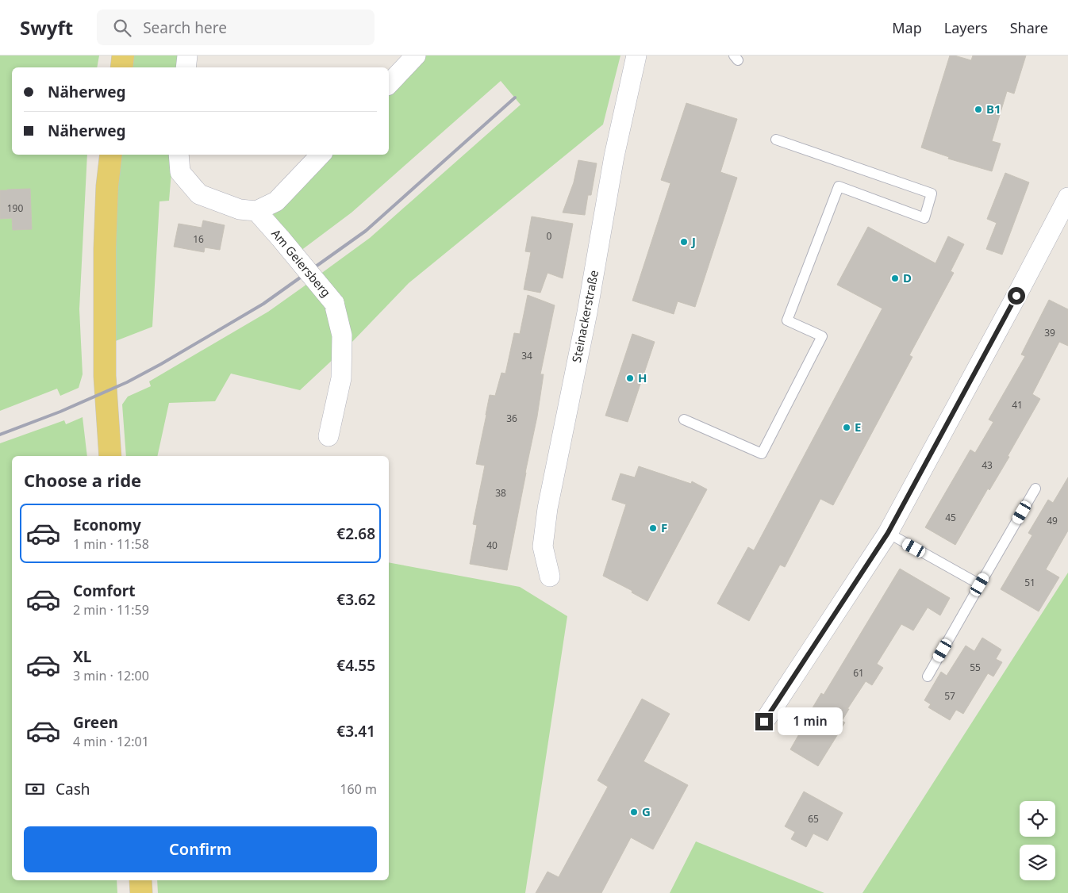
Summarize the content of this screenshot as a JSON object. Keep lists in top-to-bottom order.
{
  "streets": {
    "street": ["Am Geiersberg", "Steinackerstraße"]
  },
  "places": [
    "B1",
    "J",
    "D",
    "H",
    "E",
    "F",
    "G"
  ],
  "house_numbers": [
    "190",
    "0",
    "16",
    "39",
    "34",
    "41",
    "36",
    "43",
    "38",
    "45",
    "49",
    "40",
    "51",
    "55",
    "61",
    "57",
    "65"
  ],
  "page": {
    "header": "Swyft",
    "search": "Search here",
    "nav": ["Map", "Layers", "Share"],
    "banner": ["Näherweg", "Näherweg"],
    "heading": "Choose a ride",
    "list": [
      {
        "name": "Economy",
        "note": "1 min · 11:58",
        "value": "€2.68"
      },
      {
        "name": "Comfort",
        "note": "2 min · 11:59",
        "value": "€3.62"
      },
      {
        "name": "XL",
        "note": "3 min · 12:00",
        "value": "€4.55"
      },
      {
        "name": "Green",
        "note": "4 min · 12:01",
        "value": "€3.41"
      }
    ],
    "bubble": "1 min",
    "pay": ["Cash", "160 m"],
    "buttons": "Confirm"
  }
}
